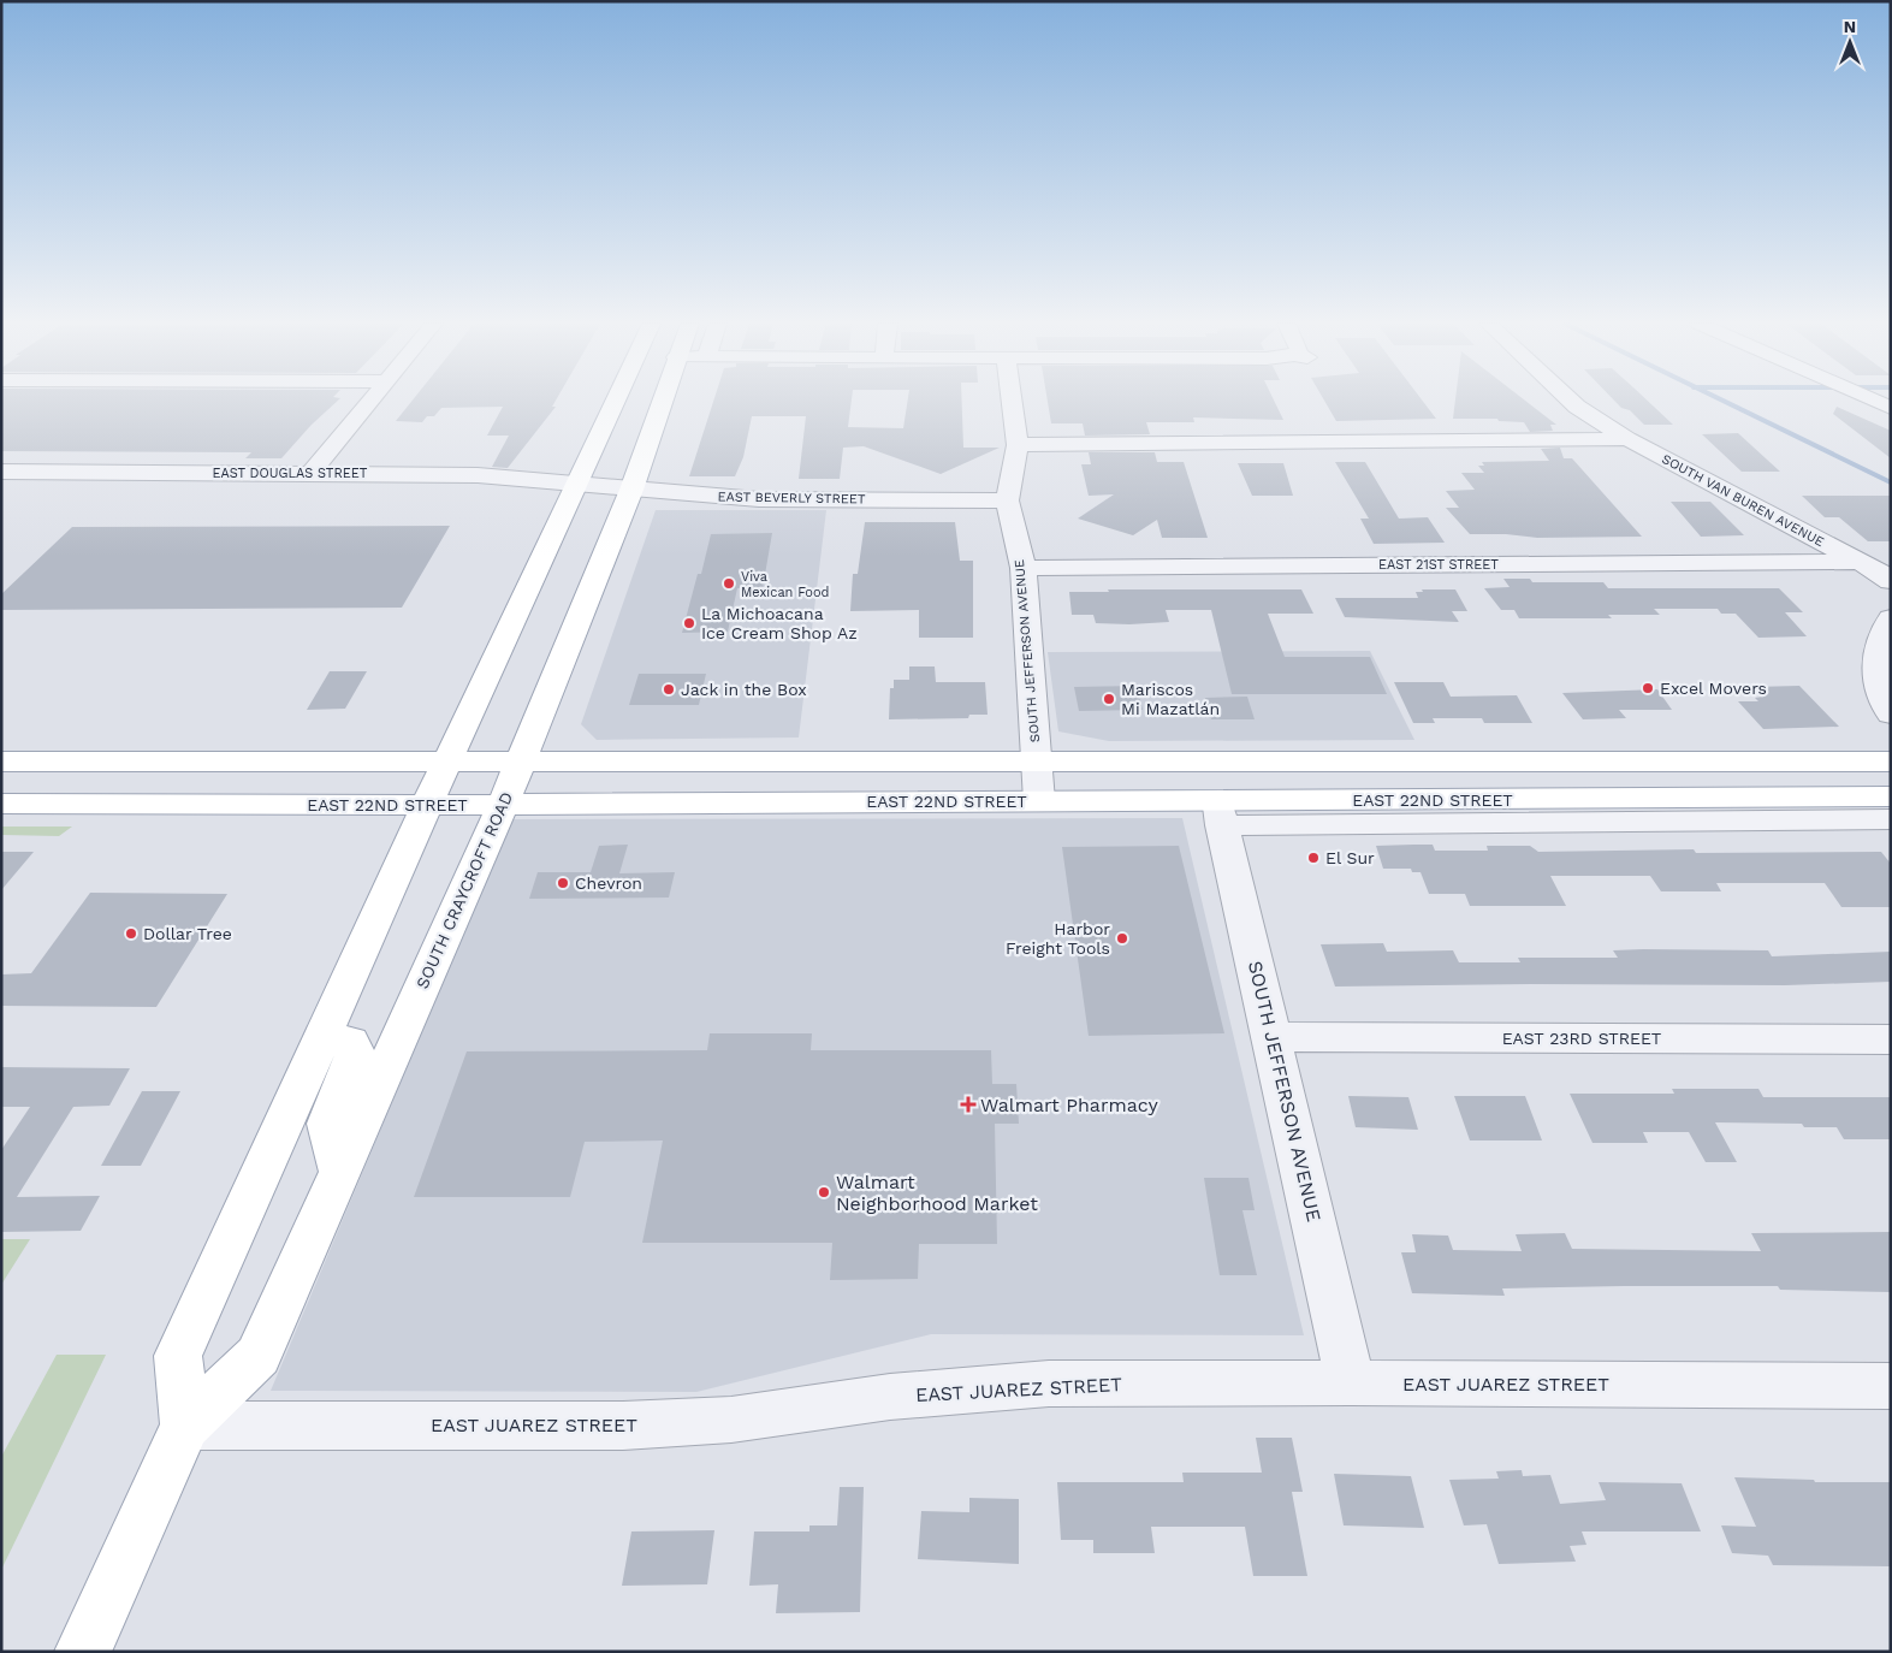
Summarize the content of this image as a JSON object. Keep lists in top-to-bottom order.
{
  "streets": {
    "main road": ["EAST 22ND STREET", "SOUTH CRAYCROFT ROAD"],
    "street": [
      "EAST DOUGLAS STREET",
      "EAST BEVERLY STREET",
      "SOUTH VAN BUREN AVENUE",
      "EAST 21ST STREET",
      "SOUTH JEFFERSON AVENUE",
      "EAST 23RD STREET",
      "EAST JUAREZ STREET"
    ]
  },
  "crossings": [
    ["EAST DOUGLAS STREET", "EAST BEVERLY STREET"],
    ["EAST BEVERLY STREET", "SOUTH JEFFERSON AVENUE"],
    ["EAST BEVERLY STREET", "SOUTH CRAYCROFT ROAD"],
    ["SOUTH VAN BUREN AVENUE", "EAST 21ST STREET"],
    ["EAST 21ST STREET", "SOUTH JEFFERSON AVENUE"],
    ["SOUTH JEFFERSON AVENUE", "EAST 22ND STREET"],
    ["SOUTH JEFFERSON AVENUE", "EAST 23RD STREET"],
    ["SOUTH JEFFERSON AVENUE", "EAST JUAREZ STREET"],
    ["EAST 22ND STREET", "SOUTH CRAYCROFT ROAD"],
    ["SOUTH CRAYCROFT ROAD", "EAST JUAREZ STREET"]
  ],
  "places": {
    "other": [
      "Viva Mexican Food",
      "La Michoacana Ice Cream Shop Az",
      "Excel Movers",
      "Jack in the Box",
      "Mariscos Mi Mazatlán",
      "El Sur",
      "Chevron",
      "Dollar Tree",
      "Harbor Freight Tools",
      "Walmart Neighborhood Market"
    ],
    "health": ["Walmart Pharmacy"]
  },
  "north": "top"
}
